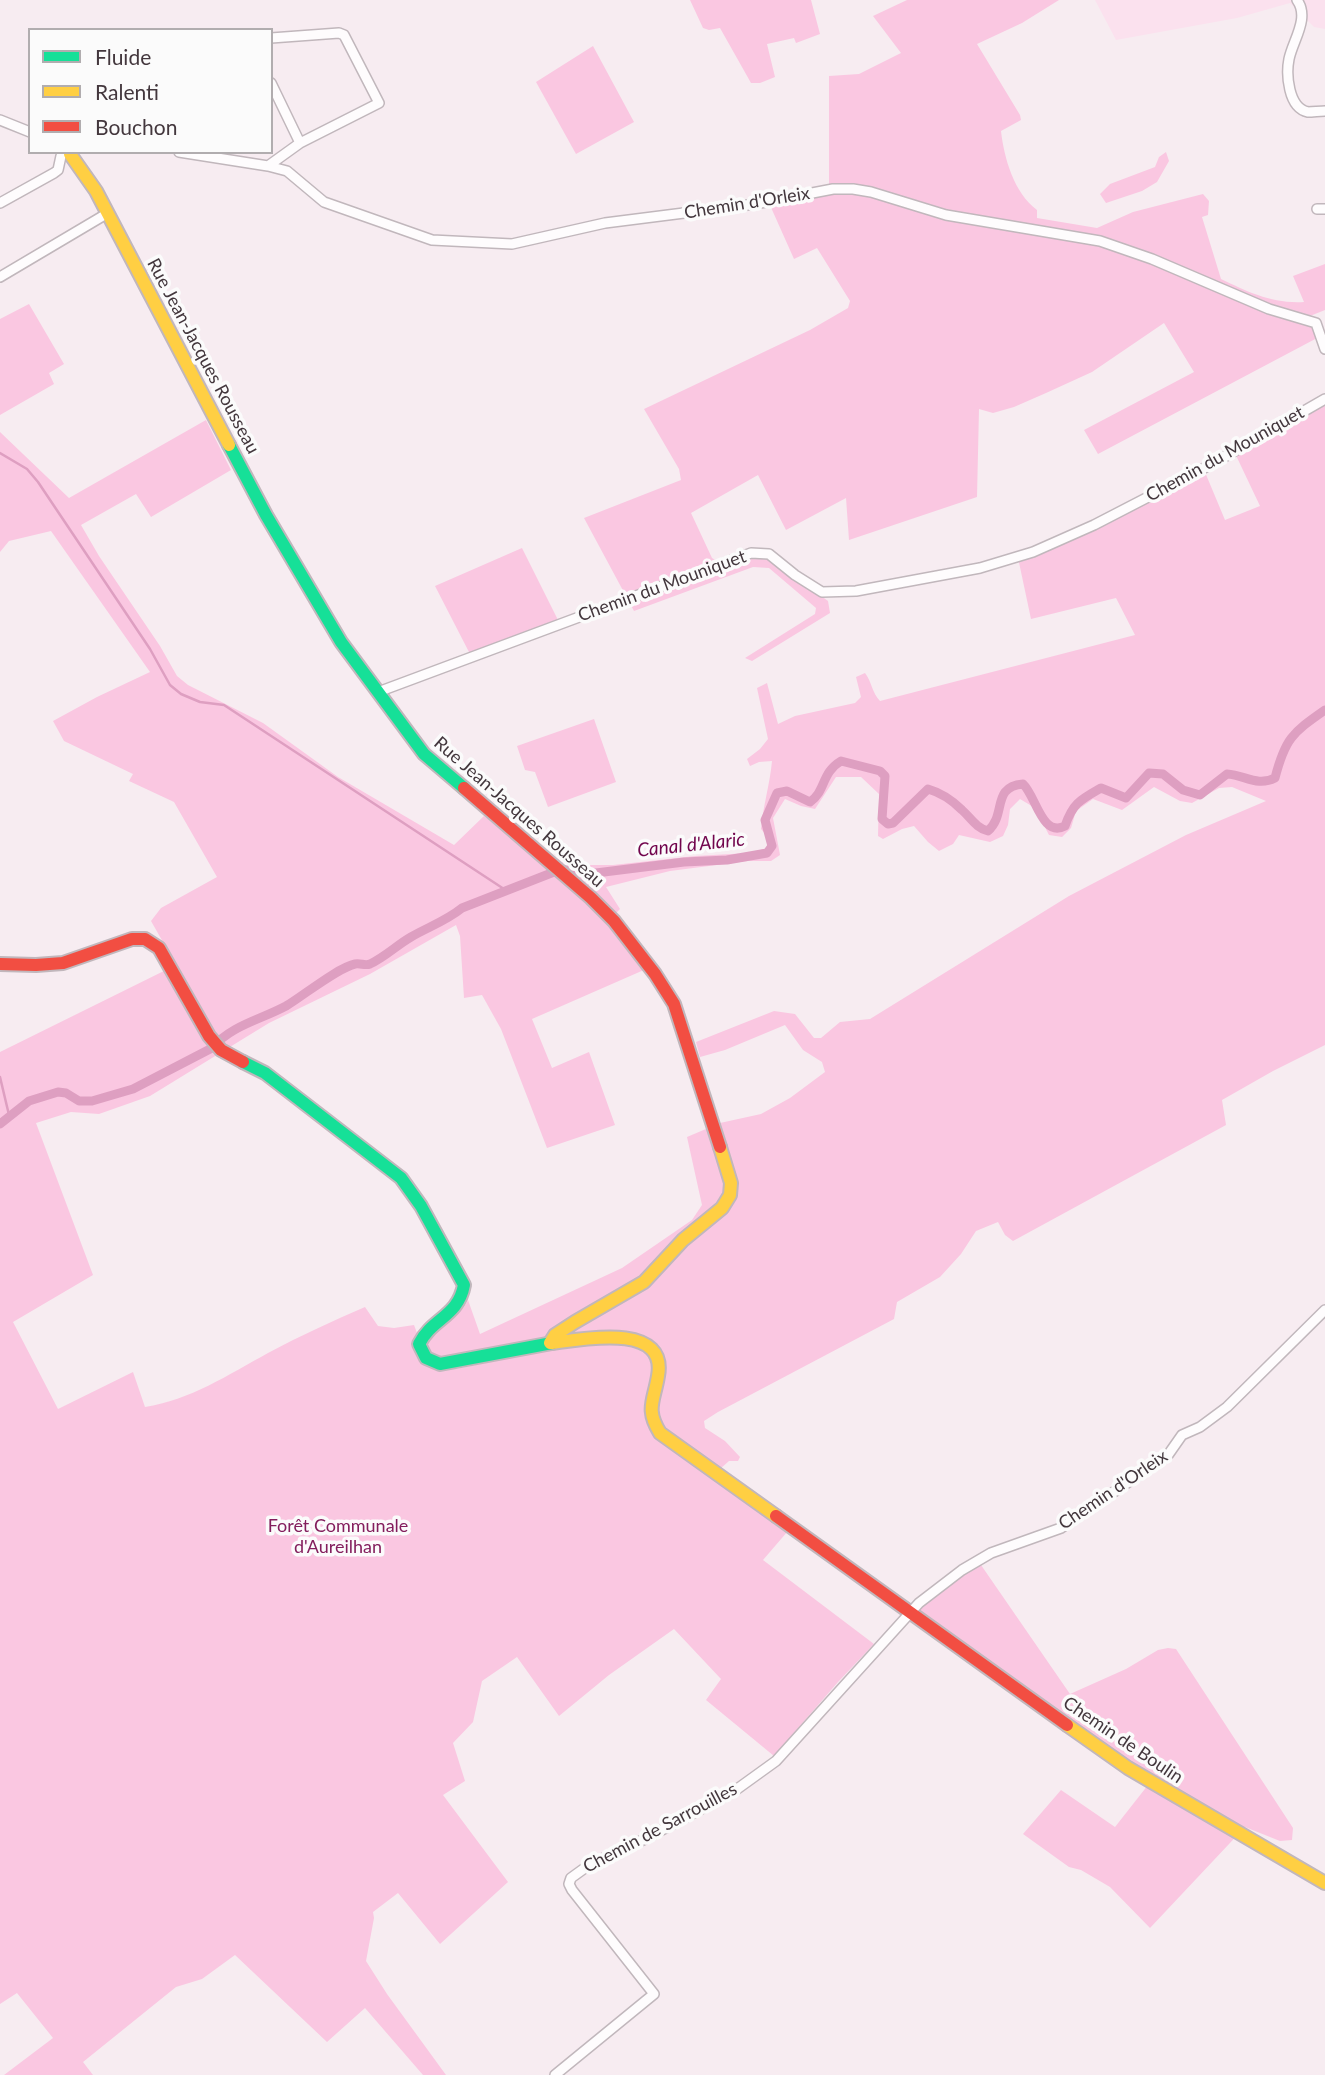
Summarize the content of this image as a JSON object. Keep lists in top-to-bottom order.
{
  "streets": {
    "street": [
      "Chemin d'Orleix",
      "Rue Jean-Jacques Rousseau",
      "Chemin du Mouniquet",
      "Chemin de Boulin",
      "Chemin de Sarrouilles"
    ]
  },
  "crossings": [
    ["Chemin d'Orleix", "Chemin de Boulin"],
    ["Chemin d'Orleix", "Chemin de Sarrouilles"],
    ["Rue Jean-Jacques Rousseau", "Chemin du Mouniquet"],
    ["Rue Jean-Jacques Rousseau", "Chemin de Boulin"],
    ["Chemin de Boulin", "Chemin de Sarrouilles"]
  ],
  "water": ["Canal d'Alaric"],
  "parks": ["Forêt Communale d'Aureilhan"],
  "legend": ["Fluide", "Ralenti", "Bouchon"]
}
